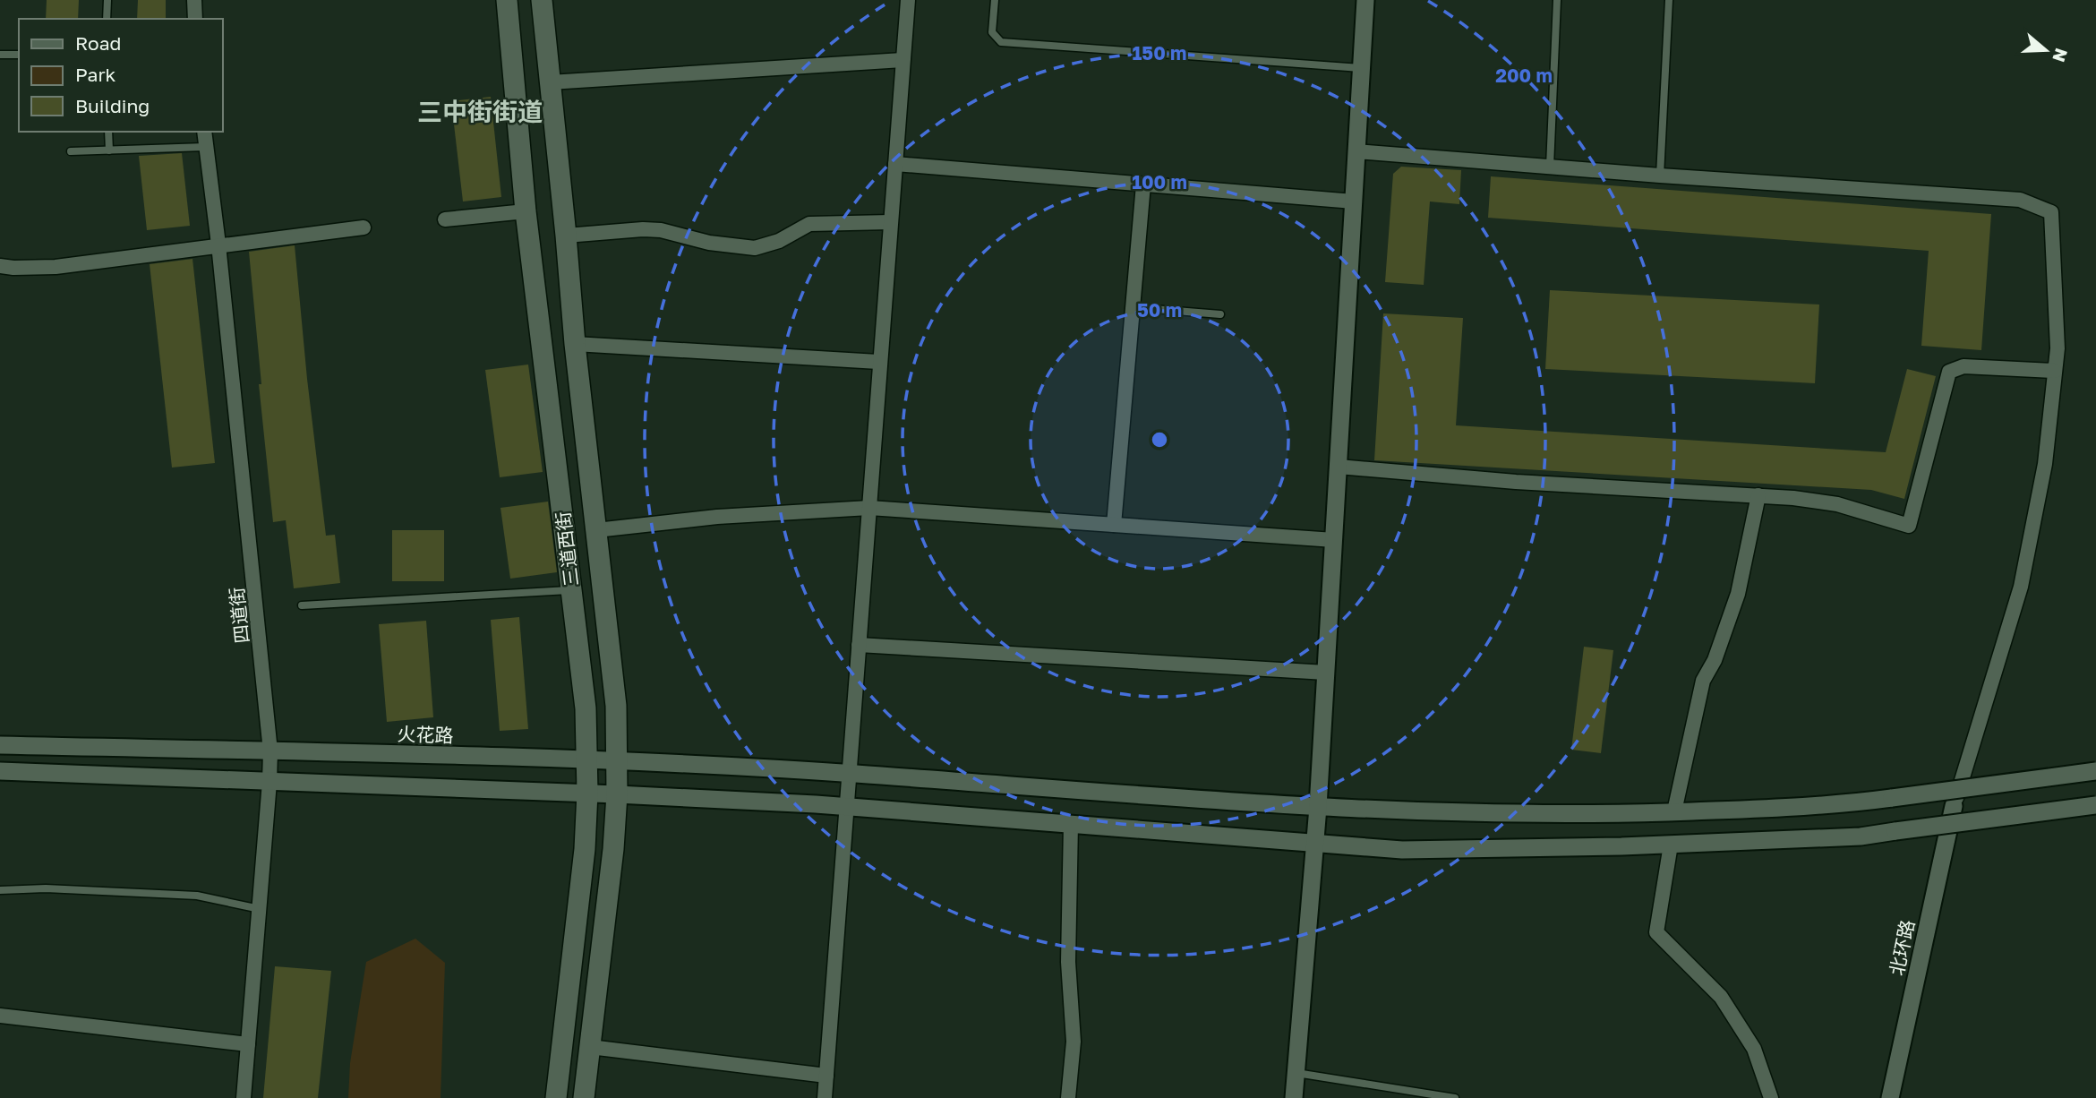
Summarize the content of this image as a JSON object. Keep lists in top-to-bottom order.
{
  "streets": {
    "main road": ["三道西街"],
    "street": ["四道街", "火花路", "北环路"]
  },
  "crossings": [
    ["三道西街", "火花路"],
    ["四道街", "火花路"]
  ],
  "districts": ["三中街街道"],
  "legend": ["Road", "Park", "Building"],
  "north": "right",
  "rings": [
    "150 m",
    "200 m",
    "100 m",
    "50 m"
  ]
}
